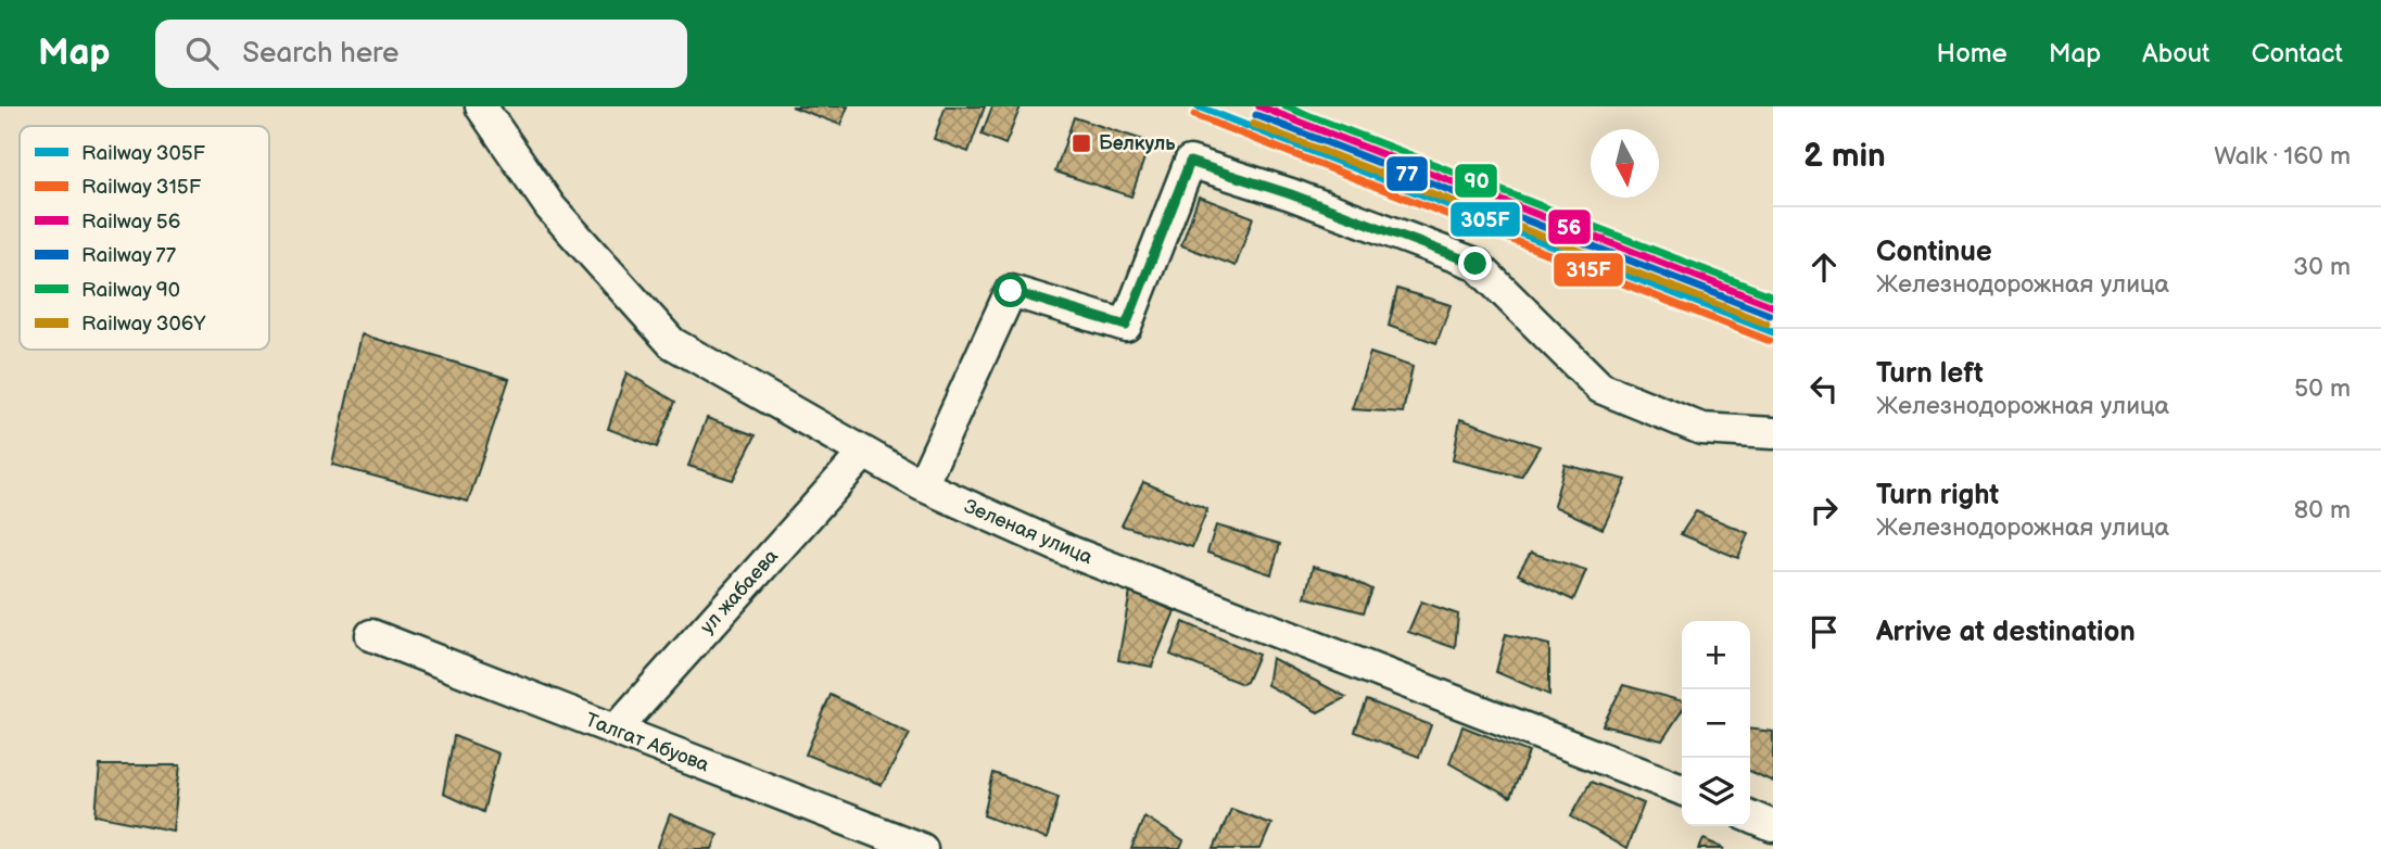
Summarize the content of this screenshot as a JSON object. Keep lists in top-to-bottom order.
{
  "streets": {
    "street": ["Зеленая улица", "ул жабаева", "Талгат Абуова"]
  },
  "crossings": [
    ["Зеленая улица", "ул жабаева"],
    ["ул жабаева", "Талгат Абуова"]
  ],
  "places": {
    "transit": ["Белкуль"]
  },
  "lines": [
    "rail line 305F",
    "rail line 56",
    "rail line 90",
    "rail line 315F",
    "rail line 77",
    "rail line 306Y"
  ],
  "legend": [
    "Railway 305F",
    "Railway 315F",
    "Railway 56",
    "Railway 77",
    "Railway 90",
    "Railway 306Y"
  ],
  "north": "bottom",
  "page": {
    "header": "Map",
    "search": "Search here",
    "nav": [
      "Home",
      "Map",
      "About",
      "Contact"
    ],
    "heading": ["2 min", "Walk · 160 m"],
    "list": [
      ["Continue", "Железнодорожная улица", "30 m"],
      ["Turn left", "Железнодорожная улица", "50 m"],
      ["Turn right", "Железнодорожная улица", "80 m"],
      "Arrive at destination"
    ],
    "map_buttons": ["+", "−"]
  }
}
